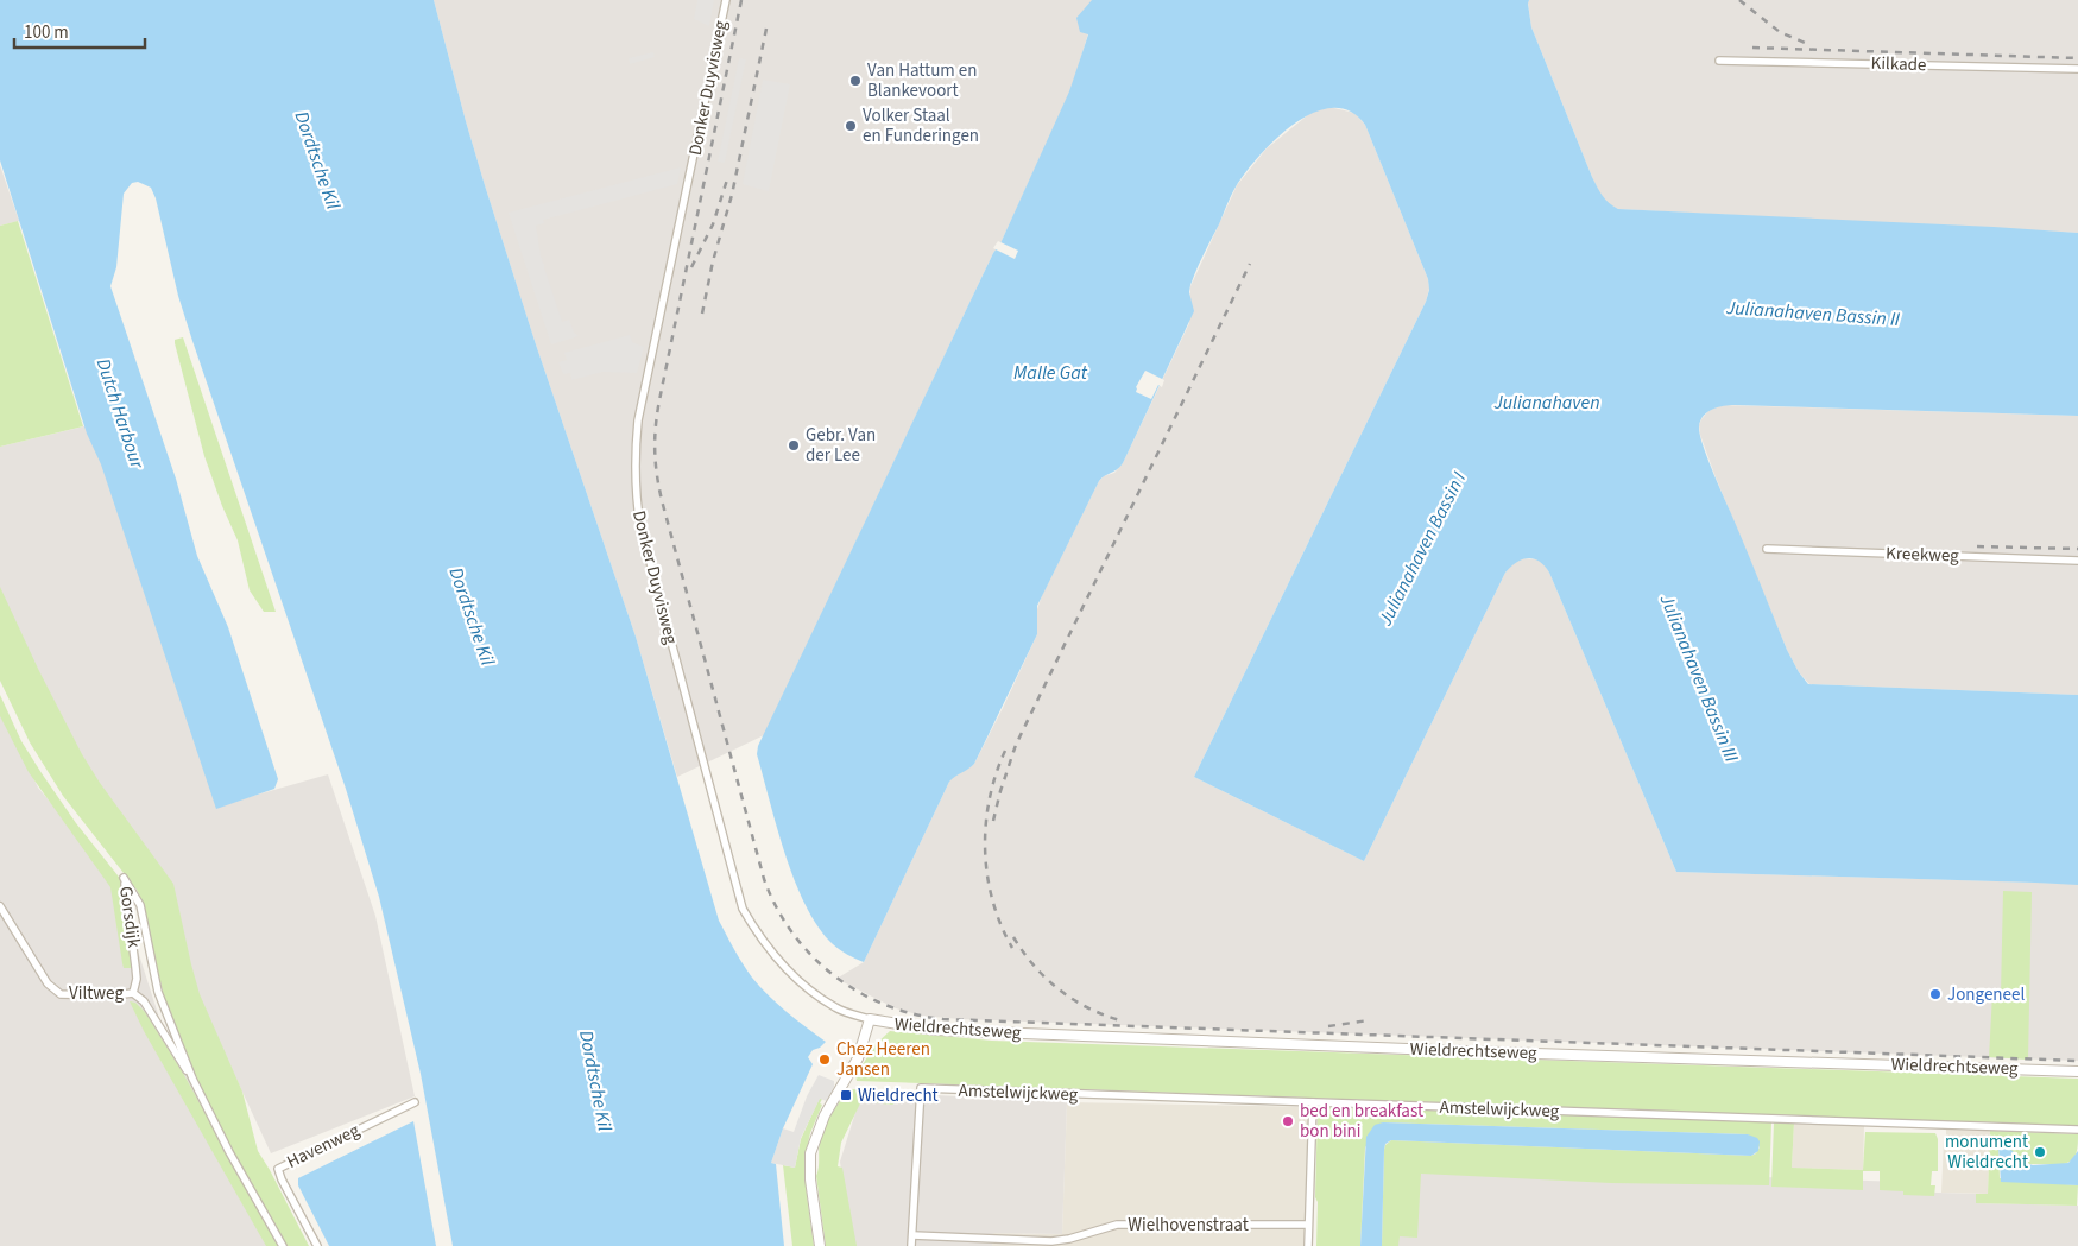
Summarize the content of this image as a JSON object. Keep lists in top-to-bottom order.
{
  "streets": {
    "street": [
      "Kilkade",
      "Donker Duyvisweg",
      "Kreekweg",
      "Gorsdijk",
      "Viltweg",
      "Wieldrechtseweg",
      "Amstelwijckweg",
      "Havenweg",
      "Wielhovenstraat"
    ]
  },
  "crossings": [
    ["Donker Duyvisweg", "Wieldrechtseweg"],
    ["Gorsdijk", "Viltweg"],
    ["Amstelwijckweg", "Wielhovenstraat"]
  ],
  "water": [
    "Dordtsche Kil",
    "Julianahaven Bassin II",
    "Malle Gat",
    "Julianahaven",
    "Dutch Harbour",
    "Julianahaven Bassin I",
    "Julianahaven Bassin III"
  ],
  "places": {
    "other": [
      "Van Hattum en Blankevoort",
      "Volker Staal en Funderingen",
      "Gebr. Van der Lee",
      "Jongeneel",
      "Chez Heeren Jansen",
      "bed en breakfast bon bini",
      "monument Wieldrecht"
    ],
    "transit": ["Wieldrecht"]
  },
  "scale_bar": "100 m"
}
